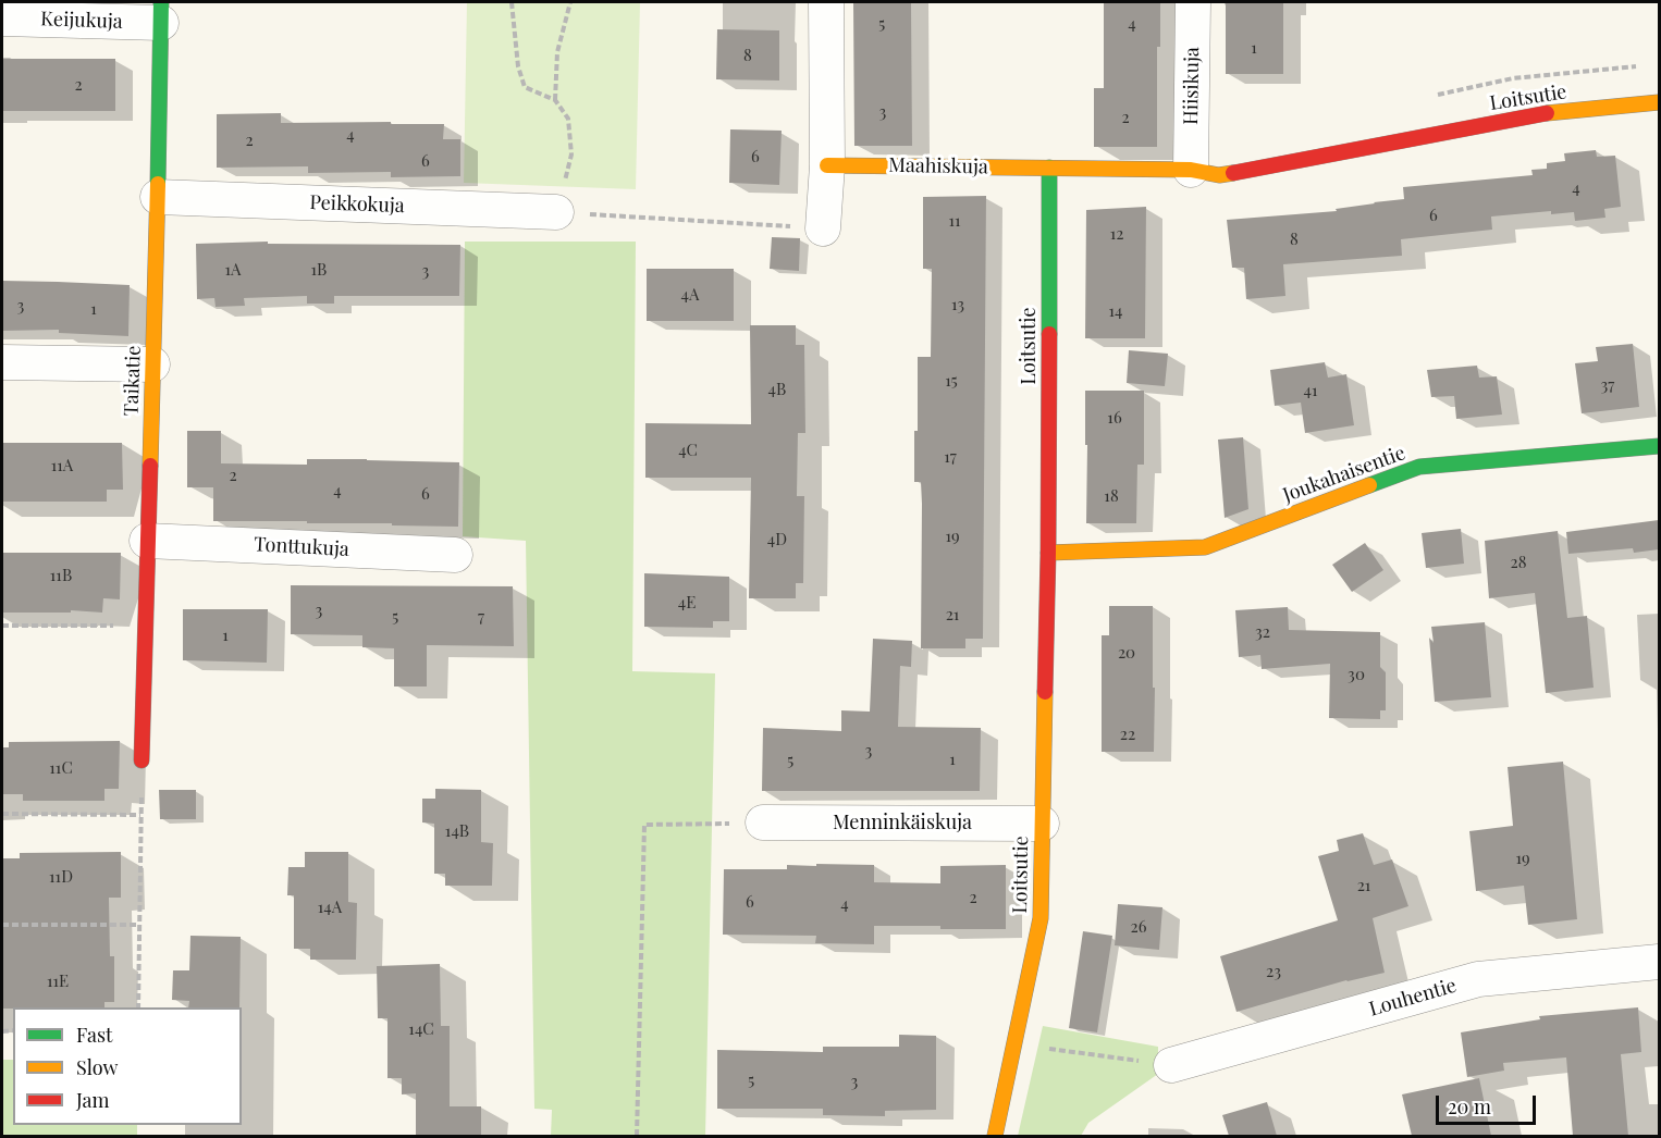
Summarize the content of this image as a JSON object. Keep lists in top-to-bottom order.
{
  "streets": {
    "street": [
      "Keijukuja",
      "Hiisikuja",
      "Loitsutie",
      "Maahiskuja",
      "Peikkokuja",
      "Taikatie",
      "Joukahaisentie",
      "Tonttukuja",
      "Menninkäiskuja",
      "Louhentie"
    ]
  },
  "crossings": [
    ["Keijukuja", "Taikatie"],
    ["Hiisikuja", "Loitsutie"],
    ["Loitsutie", "Maahiskuja"],
    ["Loitsutie", "Joukahaisentie"],
    ["Loitsutie", "Menninkäiskuja"],
    ["Peikkokuja", "Taikatie"],
    ["Taikatie", "Tonttukuja"]
  ],
  "house_numbers": [
    "5",
    "4",
    "1",
    "8",
    "2",
    "3",
    "2",
    "4",
    "2",
    "6",
    "6",
    "4",
    "6",
    "11",
    "12",
    "8",
    "1A",
    "1B",
    "3",
    "4A",
    "13",
    "3",
    "1",
    "14",
    "15",
    "37",
    "4B",
    "41",
    "16",
    "4C",
    "17",
    "11A",
    "2",
    "4",
    "6",
    "18",
    "19",
    "4D",
    "28",
    "11B",
    "4E",
    "3",
    "21",
    "5",
    "7",
    "32",
    "1",
    "20",
    "30",
    "22",
    "3",
    "1",
    "5",
    "11C",
    "14B",
    "19",
    "11D",
    "21",
    "2",
    "6",
    "4",
    "14A",
    "26",
    "23",
    "11E",
    "14C",
    "5",
    "3"
  ],
  "legend": ["Fast", "Slow", "Jam"],
  "scale_bar": "20 m"
}
